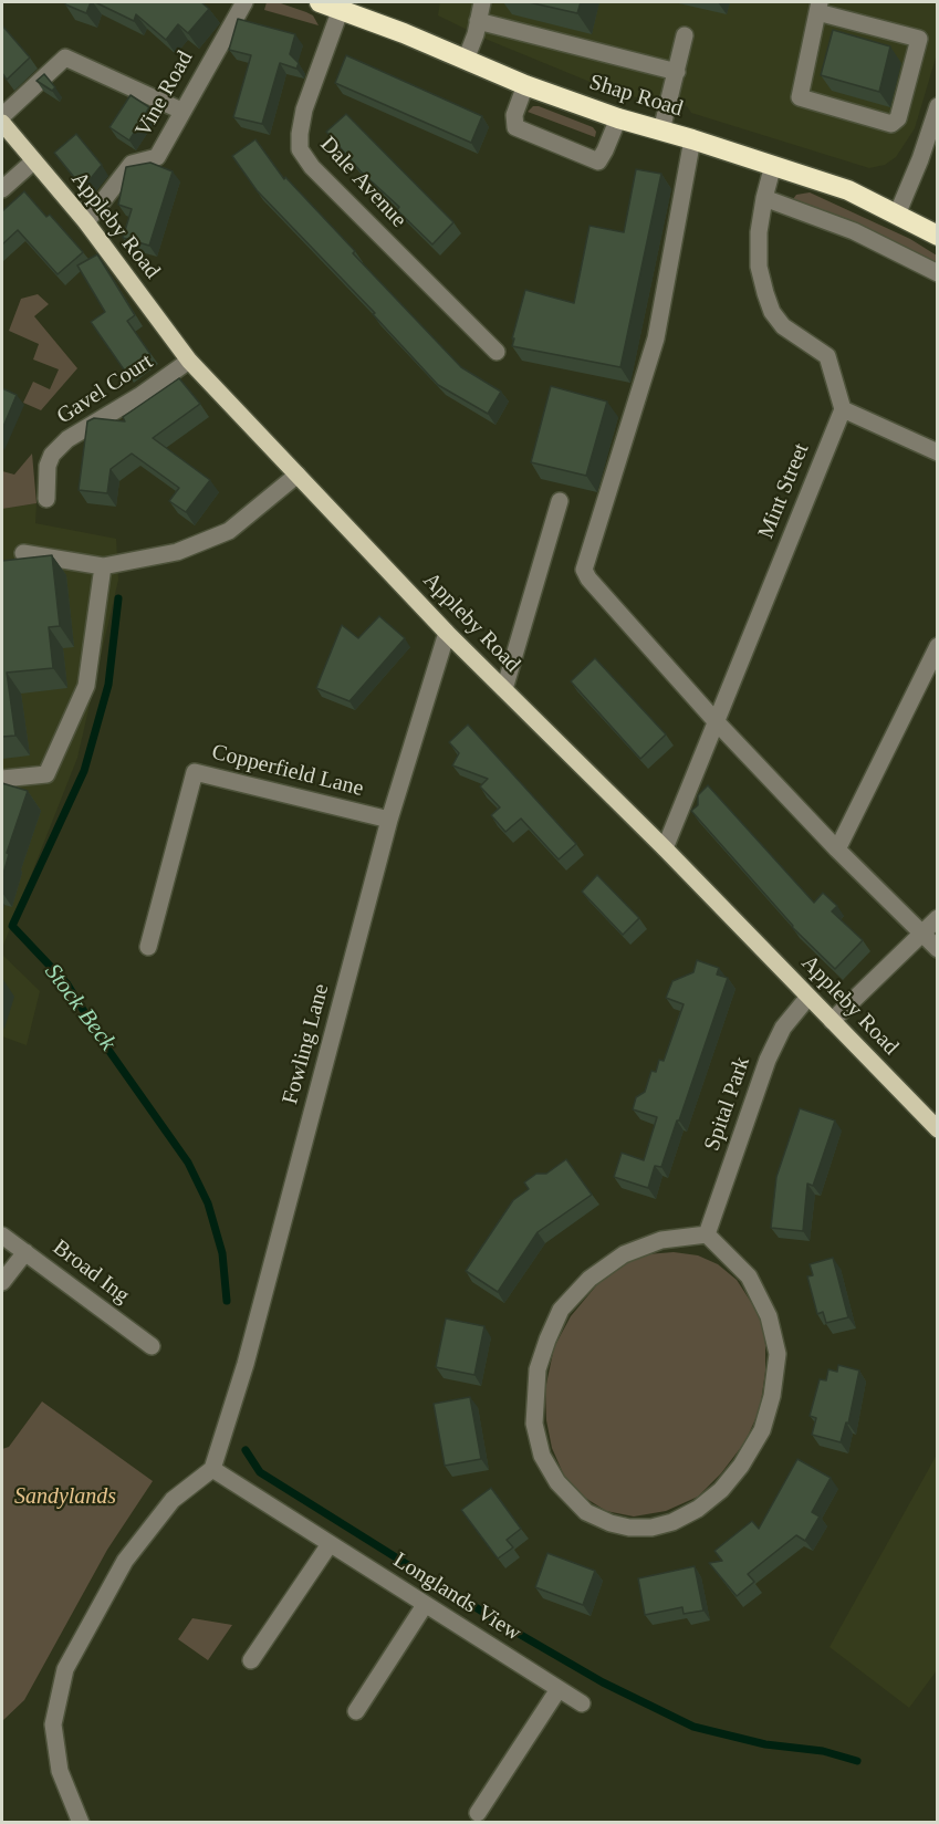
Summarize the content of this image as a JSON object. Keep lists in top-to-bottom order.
{
  "streets": {
    "highway": ["Shap Road"],
    "main road": ["Appleby Road"],
    "street": [
      "Vine Road",
      "Dale Avenue",
      "Gavel Court",
      "Mint Street",
      "Copperfield Lane",
      "Fowling Lane",
      "Spital Park",
      "Broad Ing",
      "Longlands View"
    ]
  },
  "crossings": [
    ["Vine Road", "Appleby Road"],
    ["Shap Road", "Dale Avenue"],
    ["Appleby Road", "Gavel Court"],
    ["Appleby Road", "Mint Street"],
    ["Appleby Road", "Fowling Lane"],
    ["Appleby Road", "Spital Park"],
    ["Copperfield Lane", "Fowling Lane"],
    ["Fowling Lane", "Longlands View"]
  ],
  "water": ["Stock Beck"],
  "parks": ["Sandylands"]
}
